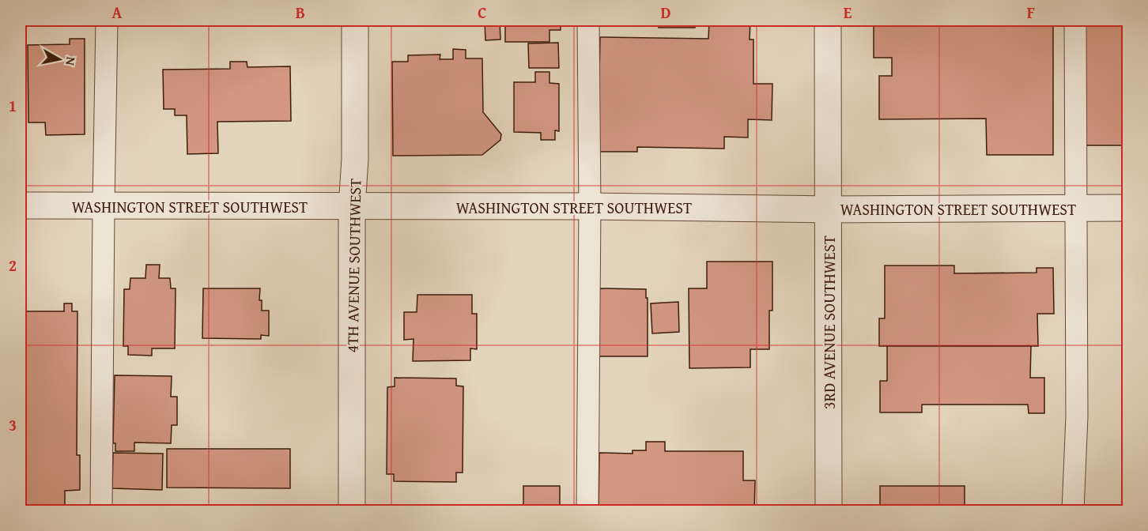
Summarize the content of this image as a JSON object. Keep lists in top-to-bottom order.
{
  "streets": {
    "street": ["WASHINGTON STREET SOUTHWEST", "4TH AVENUE SOUTHWEST", "3RD AVENUE SOUTHWEST"]
  },
  "crossings": [
    ["WASHINGTON STREET SOUTHWEST", "4TH AVENUE SOUTHWEST"],
    ["WASHINGTON STREET SOUTHWEST", "3RD AVENUE SOUTHWEST"]
  ],
  "north": "right",
  "grid": {
    "columns": [
      "A",
      "B",
      "C",
      "D",
      "E",
      "F"
    ],
    "rows": ["1", "2", "3"]
  }
}
